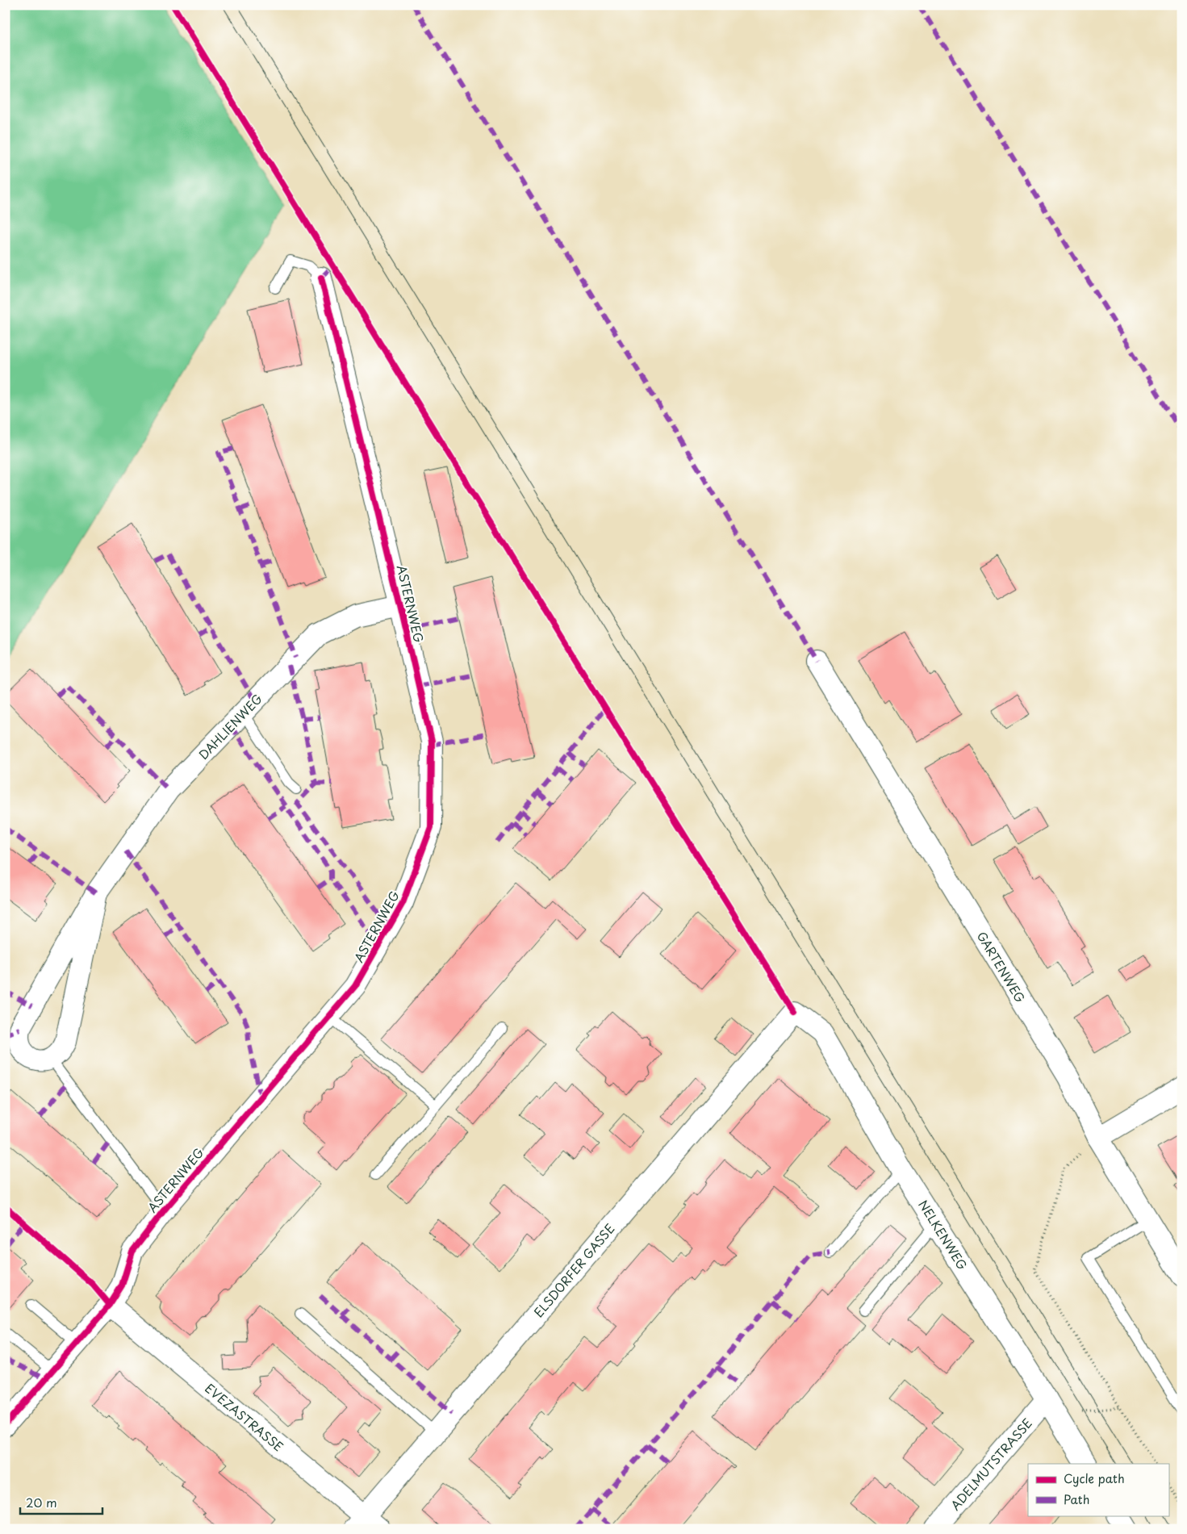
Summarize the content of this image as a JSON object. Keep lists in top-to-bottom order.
{
  "streets": {
    "street": [
      "ASTERNWEG",
      "DAHLIENWEG",
      "GARTENWEG",
      "NELKENWEG",
      "ELSDORFER GASSE",
      "EVEZASTRASSE",
      "ADELMUTSTRASSE"
    ]
  },
  "crossings": [
    ["ASTERNWEG", "DAHLIENWEG"],
    ["ASTERNWEG", "EVEZASTRASSE"],
    ["NELKENWEG", "ELSDORFER GASSE"],
    ["NELKENWEG", "ADELMUTSTRASSE"],
    ["ELSDORFER GASSE", "EVEZASTRASSE"]
  ],
  "legend": ["Cycle path", "Path"],
  "scale_bar": "20 m"
}
